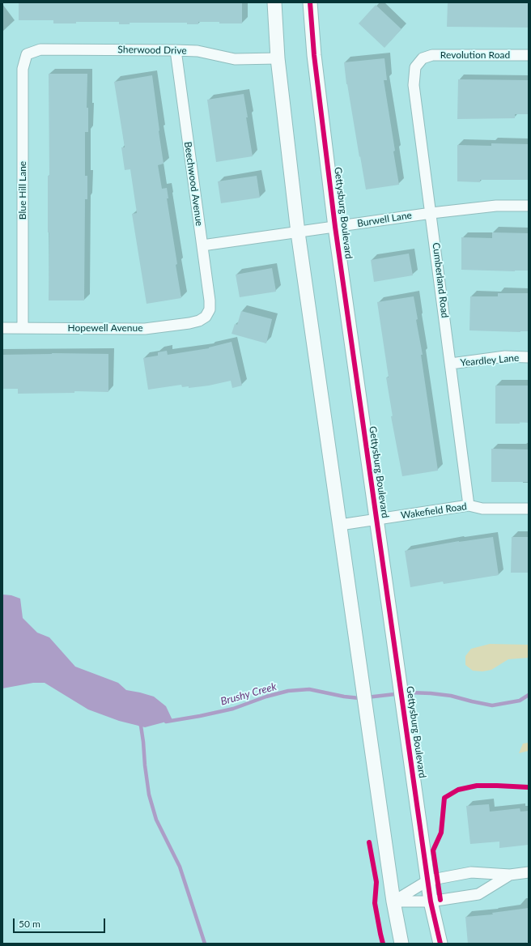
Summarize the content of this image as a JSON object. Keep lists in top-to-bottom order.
{
  "streets": {
    "street": [
      "Sherwood Drive",
      "Revolution Road",
      "Beechwood Avenue",
      "Blue Hill Lane",
      "Gettysburg Boulevard",
      "Burwell Lane",
      "Cumberland Road",
      "Hopewell Avenue",
      "Yeardley Lane",
      "Wakefield Road"
    ]
  },
  "crossings": [
    ["Sherwood Drive", "Beechwood Avenue"],
    ["Sherwood Drive", "Blue Hill Lane"],
    ["Revolution Road", "Cumberland Road"],
    ["Beechwood Avenue", "Burwell Lane"],
    ["Beechwood Avenue", "Hopewell Avenue"],
    ["Blue Hill Lane", "Hopewell Avenue"],
    ["Gettysburg Boulevard", "Burwell Lane"],
    ["Gettysburg Boulevard", "Wakefield Road"],
    ["Burwell Lane", "Cumberland Road"],
    ["Cumberland Road", "Yeardley Lane"],
    ["Cumberland Road", "Wakefield Road"]
  ],
  "water": ["Brushy Creek"],
  "scale_bar": "50 m"
}
